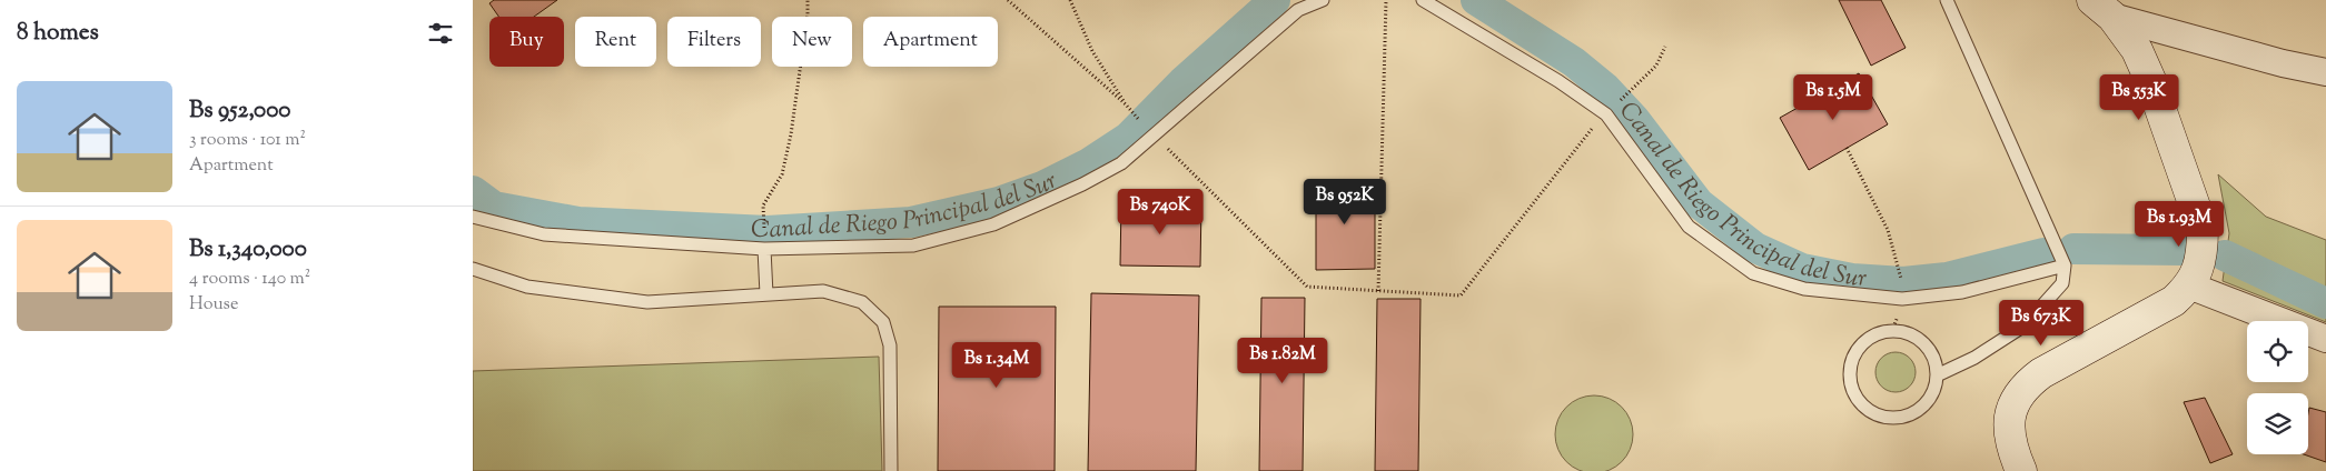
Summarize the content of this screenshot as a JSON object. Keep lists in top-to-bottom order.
{
  "water": ["Canal de Riego Principal del Sur"],
  "page": {
    "heading": "8 homes",
    "chip": [
      "Buy",
      "Rent",
      "Filters",
      "New",
      "Apartment"
    ],
    "list": [
      {
        "name": "Bs 952,000",
        "note": "3 rooms · 101 m² · Apartment"
      },
      {
        "name": "Bs 1,340,000",
        "note": "4 rooms · 140 m² · House"
      }
    ],
    "price": [
      "Bs 1.5M",
      "Bs 553K",
      "Bs 952K",
      "Bs 740K",
      "Bs 1.93M",
      "Bs 673K",
      "Bs 1.82M",
      "Bs 1.34M"
    ]
  }
}
